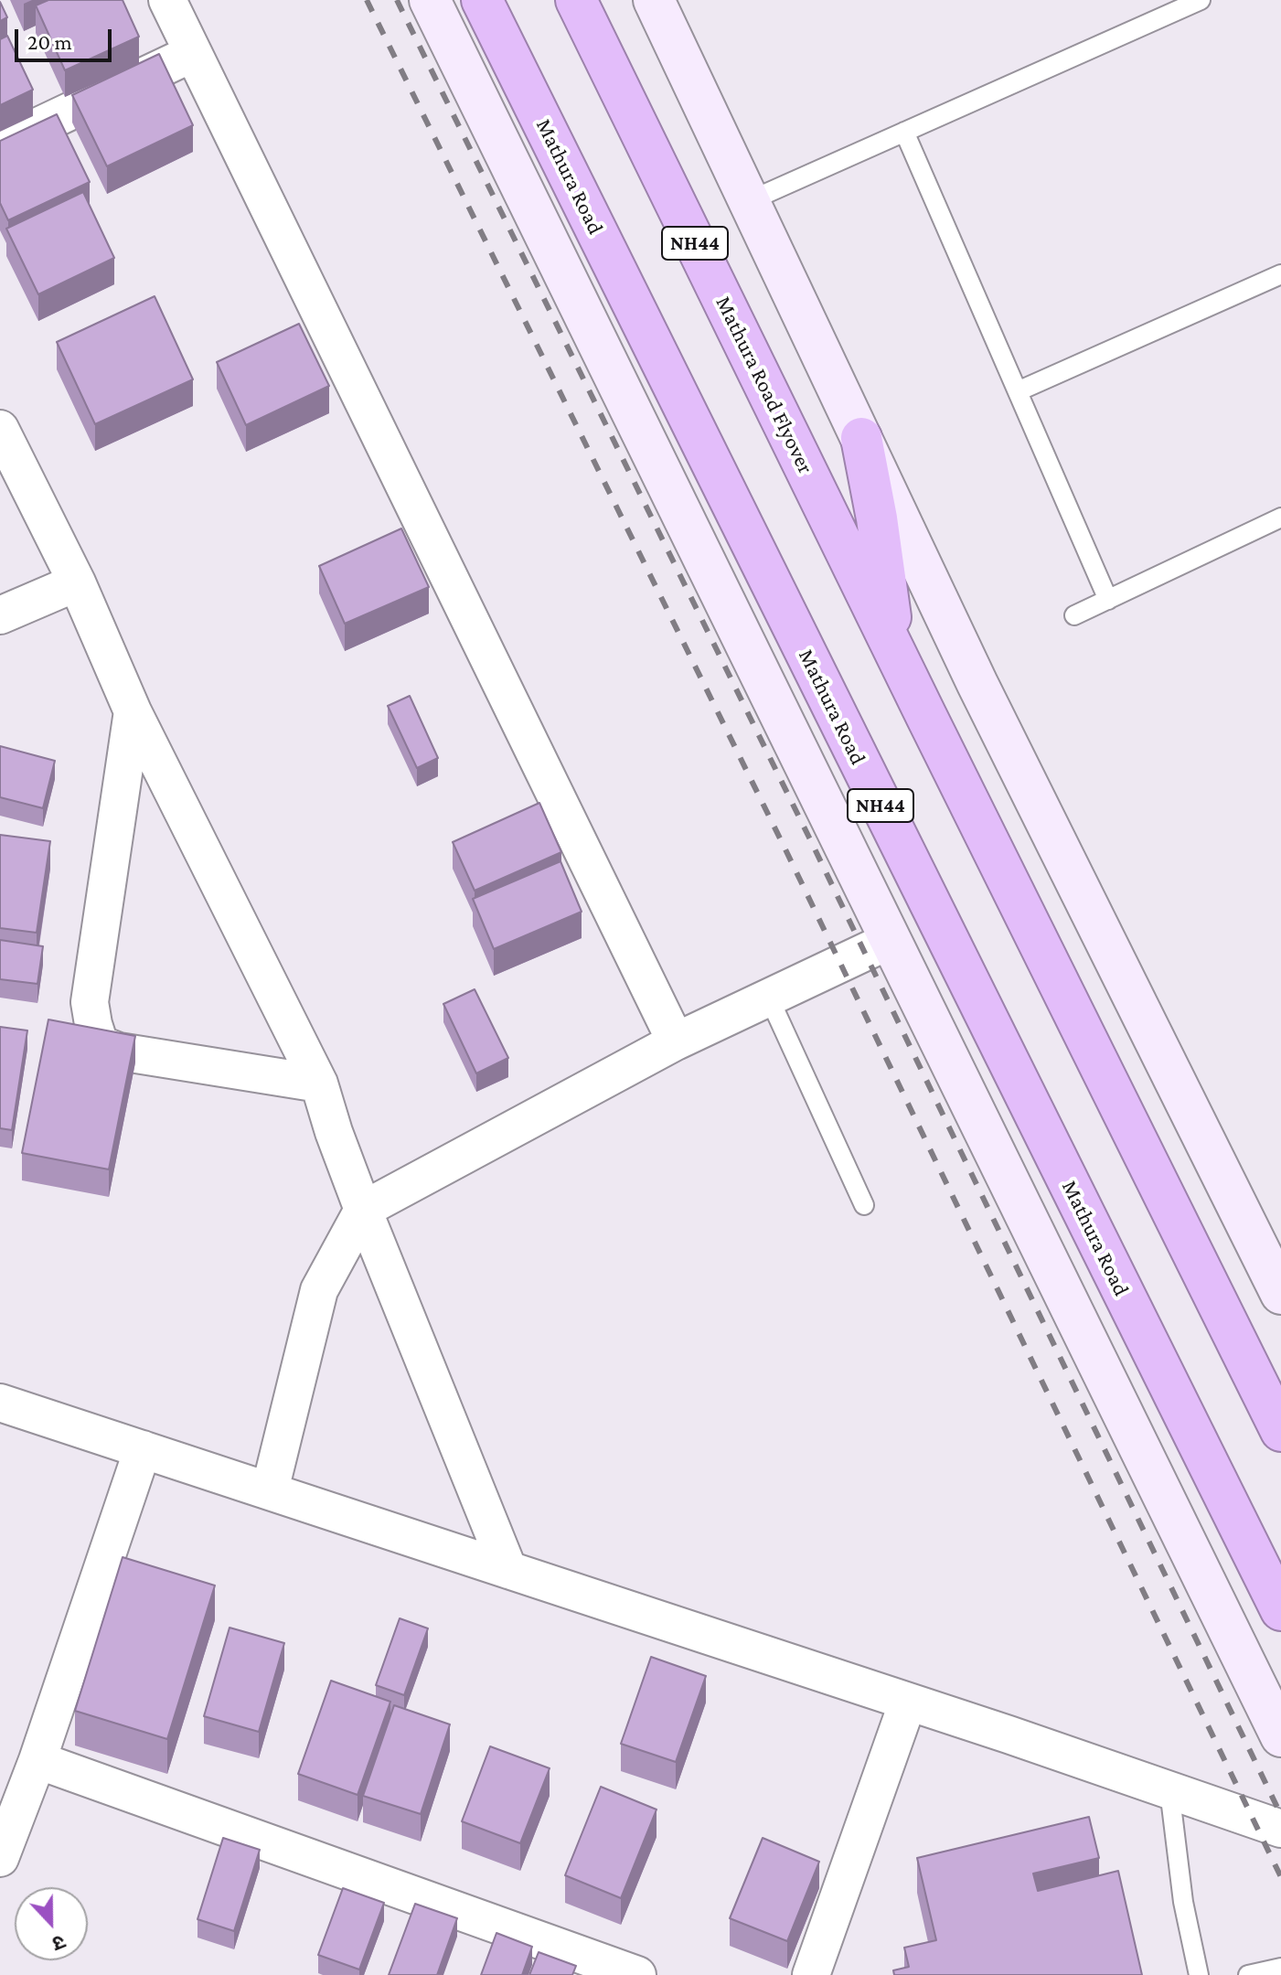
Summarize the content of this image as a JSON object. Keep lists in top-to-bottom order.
{
  "streets": {
    "highway": ["Mathura Road", "NH44", "Mathura Road Flyover"]
  },
  "crossings": [
    ["NH44", "Mathura Road Flyover"]
  ],
  "scale_bar": "20 m",
  "north": "bottom"
}
